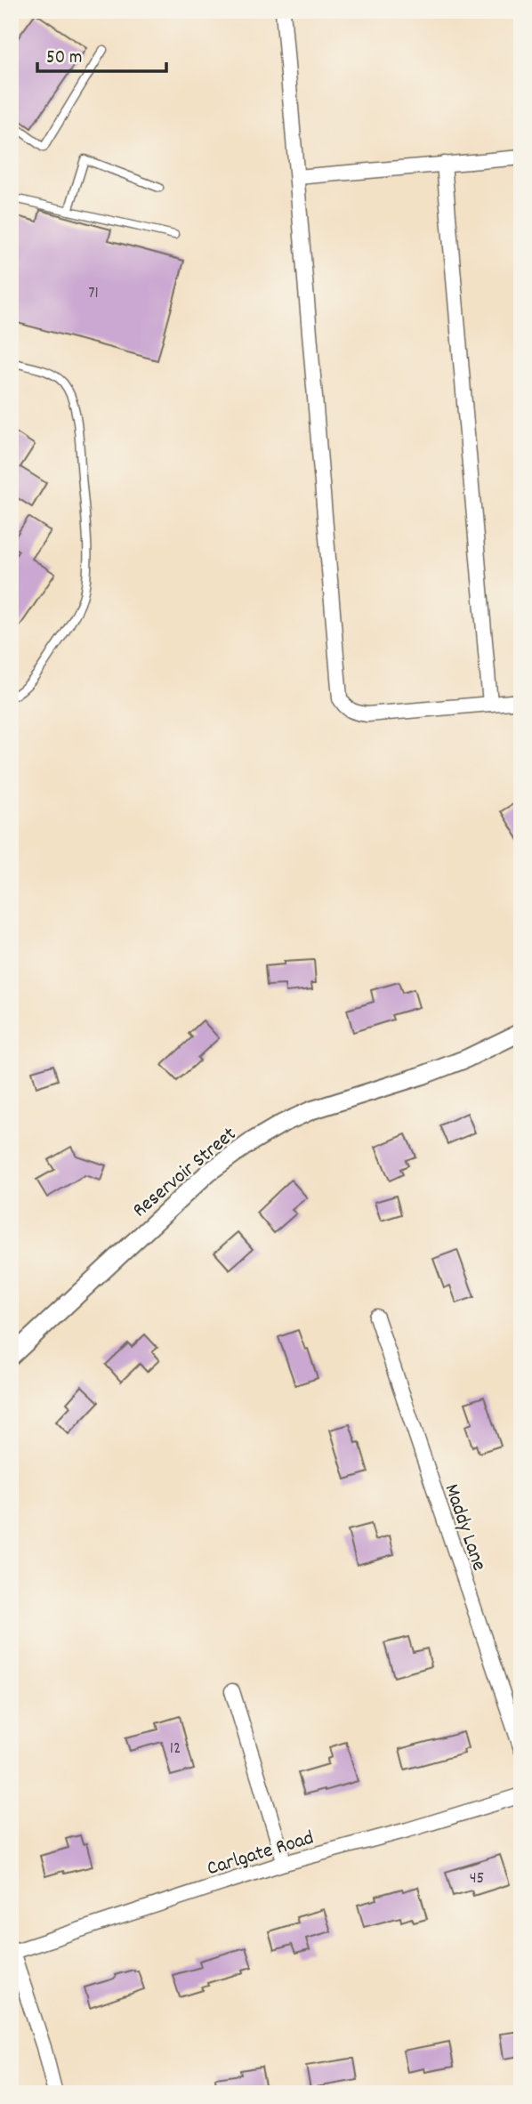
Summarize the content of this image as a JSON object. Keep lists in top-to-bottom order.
{
  "streets": {
    "street": ["Reservoir Street", "Maddy Lane", "Carlgate Road"]
  },
  "house_numbers": ["71", "12", "45"],
  "scale_bar": "50 m"
}
